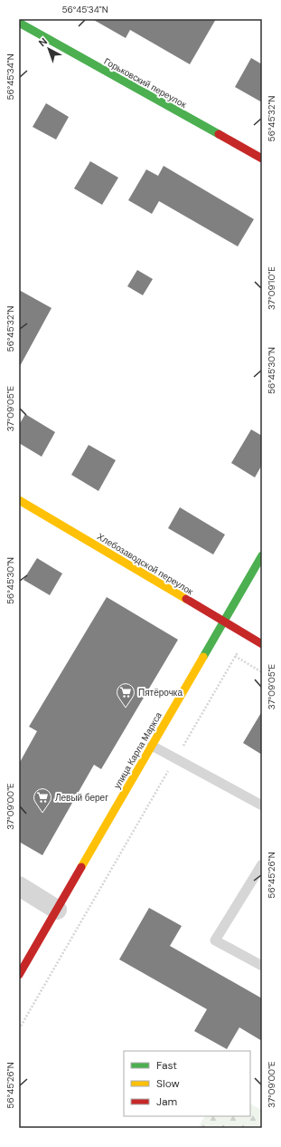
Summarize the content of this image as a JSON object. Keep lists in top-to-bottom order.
{
  "streets": {
    "street": ["Горьковский переулок", "Хлебозаводской переулок", "улица Карла Маркса"]
  },
  "crossings": [
    ["Хлебозаводской переулок", "улица Карла Маркса"]
  ],
  "places": {
    "supermarket": ["Пятёрочка", "Левый берег"]
  },
  "legend": ["Fast", "Slow", "Jam"],
  "north": "top left",
  "coordinates": [
    "56°45'34\"N",
    "56°45'32\"N",
    "37°09'10\"E",
    "56°45'30\"N",
    "37°09'05\"E",
    "37°09'00\"E",
    "56°45'26\"N"
  ]
}
